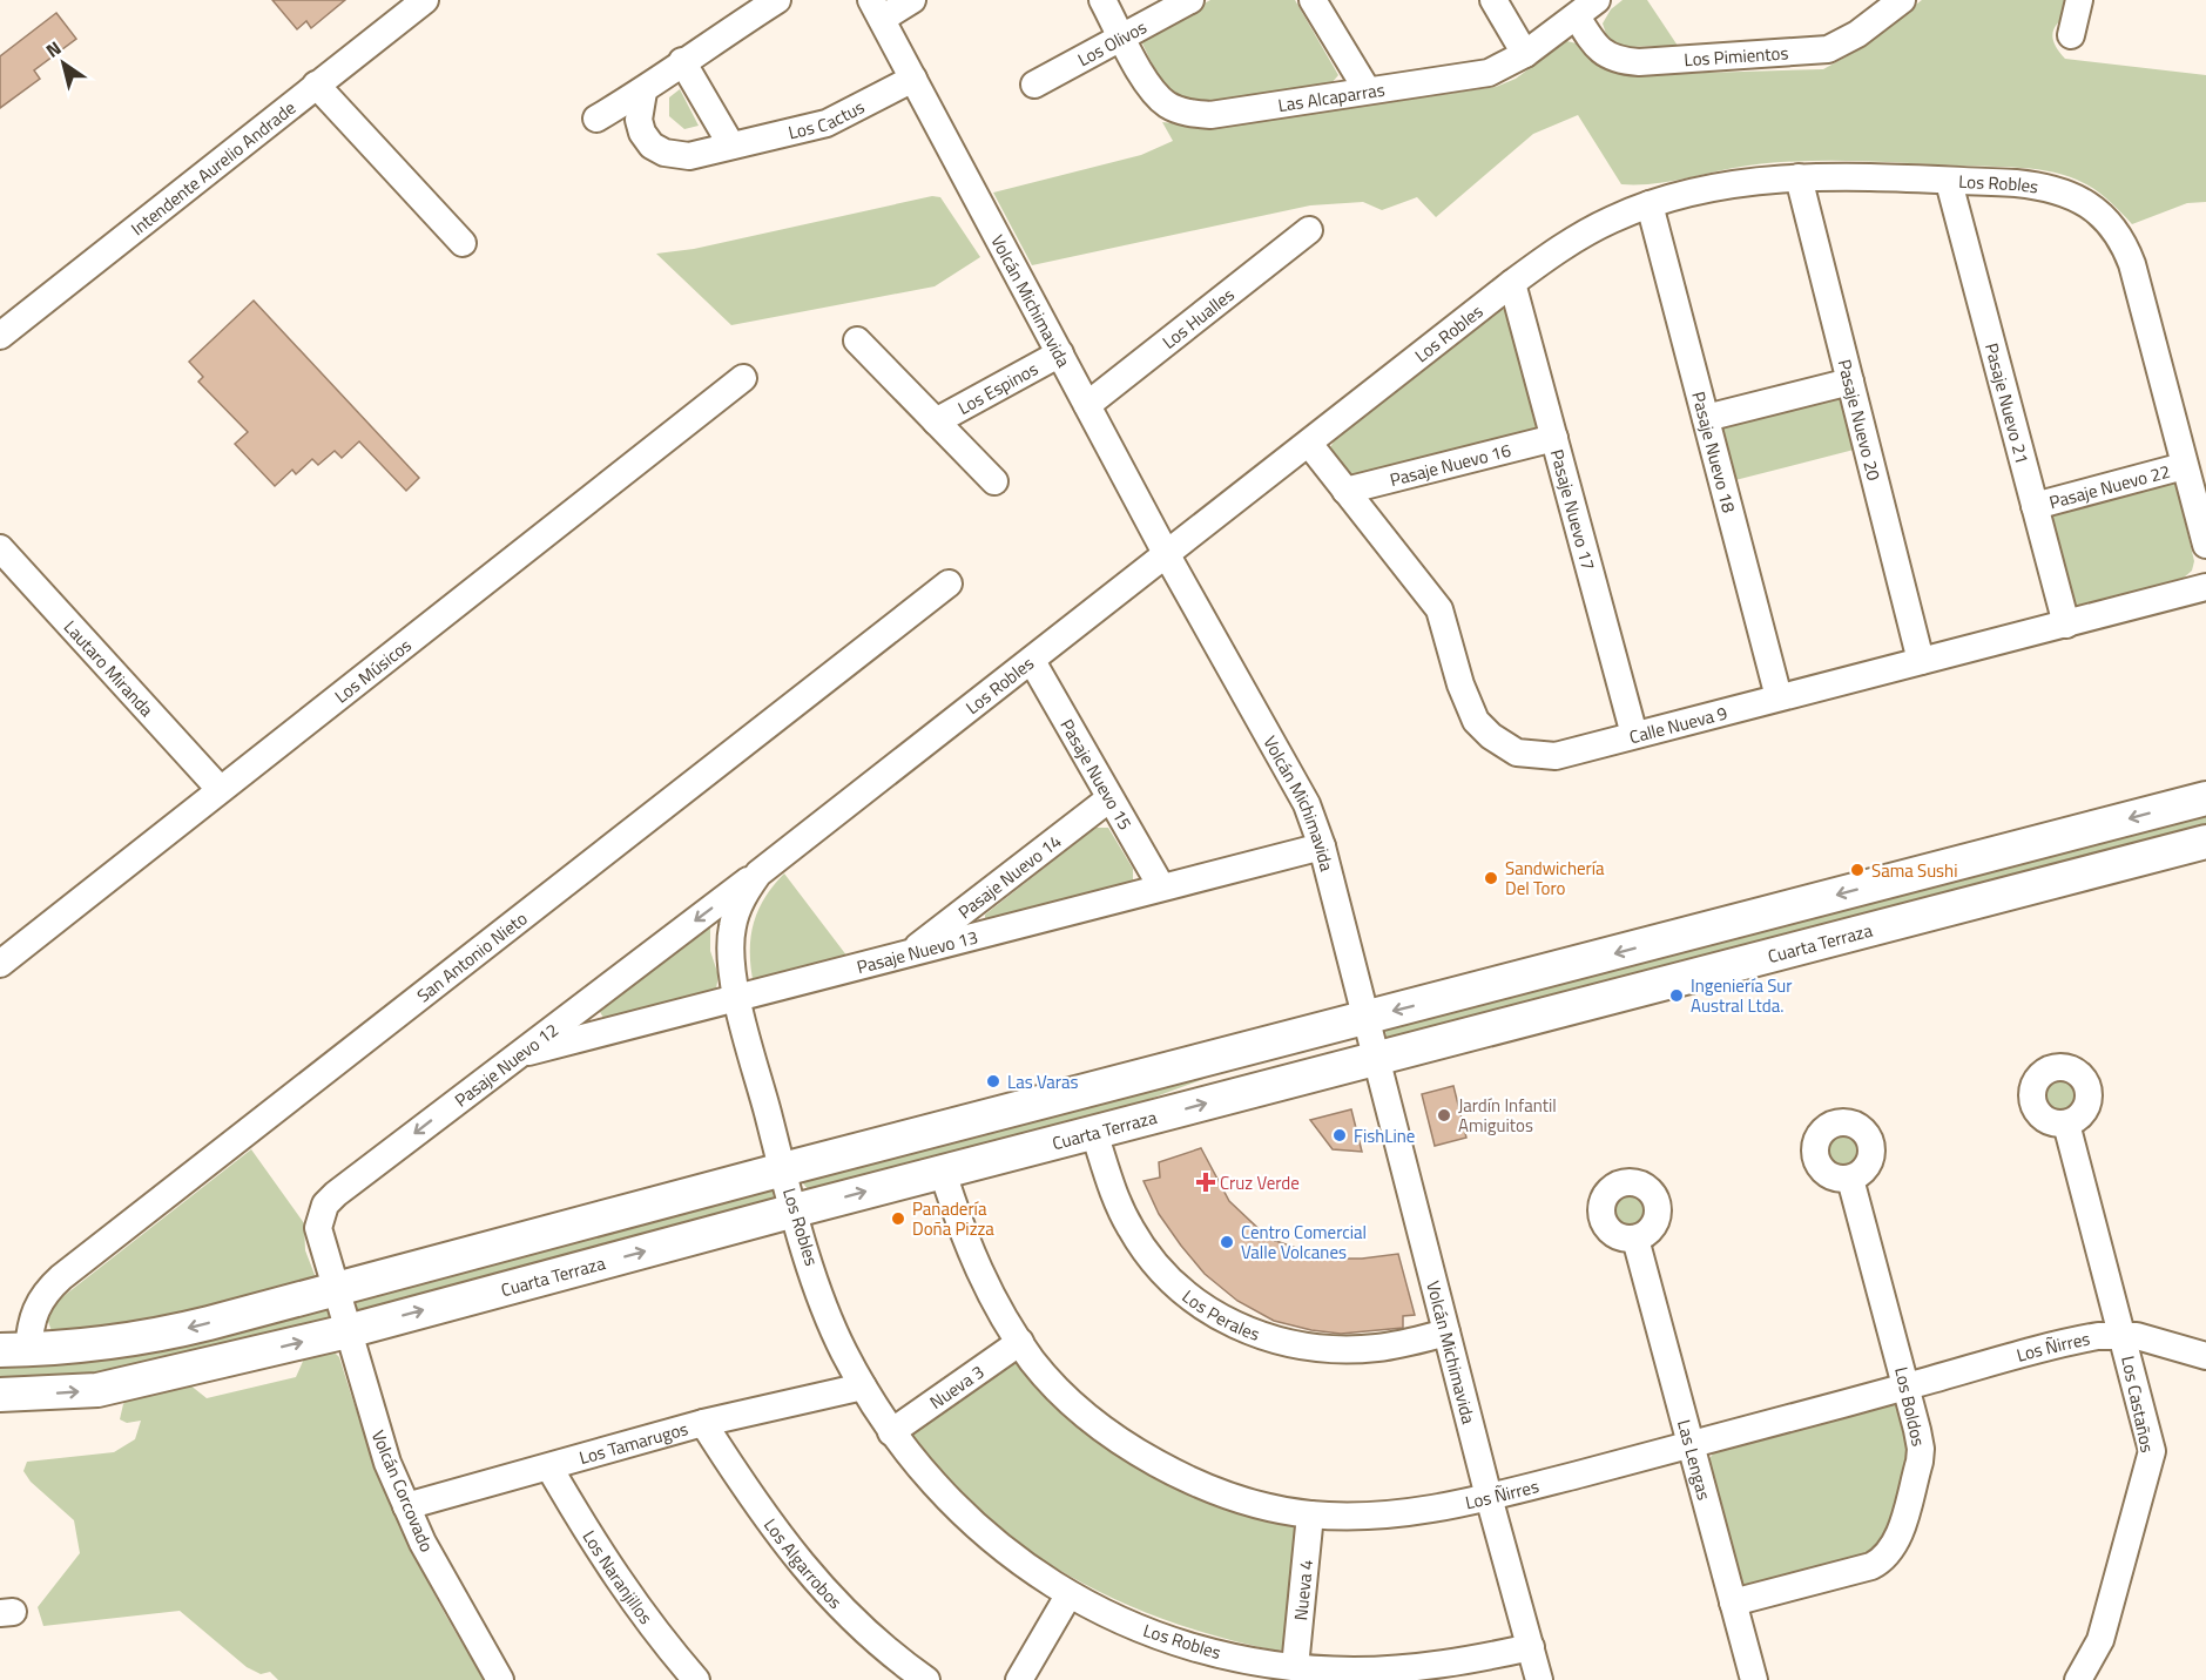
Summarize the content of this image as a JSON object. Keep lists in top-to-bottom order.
{
  "streets": {
    "main road": ["Cuarta Terraza"],
    "street": [
      "Los Olivos",
      "Los Pimientos",
      "Las Alcaparras",
      "Los Cactus",
      "Intendente Aurelio Andrade",
      "Los Robles",
      "Volcán Michimavida",
      "Los Hualles",
      "Los Espinos",
      "Pasaje Nuevo 21",
      "Pasaje Nuevo 20",
      "Pasaje Nuevo 18",
      "Pasaje Nuevo 16",
      "Pasaje Nuevo 22",
      "Pasaje Nuevo 17",
      "Lautaro Miranda",
      "Los Músicos",
      "Calle Nueva 9",
      "Pasaje Nuevo 15",
      "Pasaje Nuevo 14",
      "Pasaje Nuevo 13",
      "San Antonio Nieto",
      "Pasaje Nuevo 12",
      "Los Perales",
      "Los Ñirres",
      "Nueva 3",
      "Los Castaños",
      "Los Boldos",
      "Los Tamarugos",
      "Las Lengas",
      "Volcán Corcovado",
      "Los Algarrobos",
      "Los Naranjillos",
      "Nueva 4"
    ]
  },
  "crossings": [
    ["Los Olivos", "Las Alcaparras"],
    ["Los Pimientos", "Las Alcaparras"],
    ["Los Cactus", "Volcán Michimavida"],
    ["Los Robles", "Volcán Michimavida"],
    ["Los Robles", "Pasaje Nuevo 21"],
    ["Los Robles", "Pasaje Nuevo 20"],
    ["Los Robles", "Pasaje Nuevo 18"],
    ["Los Robles", "Pasaje Nuevo 22"],
    ["Los Robles", "Pasaje Nuevo 17"],
    ["Los Robles", "Calle Nueva 9"],
    ["Los Robles", "Pasaje Nuevo 15"],
    ["Los Robles", "Cuarta Terraza"],
    ["Los Robles", "Pasaje Nuevo 13"],
    ["Los Robles", "Pasaje Nuevo 12"],
    ["Los Robles", "Nueva 3"],
    ["Los Robles", "Los Tamarugos"],
    ["Los Robles", "Nueva 4"],
    ["Volcán Michimavida", "Los Hualles"],
    ["Volcán Michimavida", "Los Espinos"],
    ["Volcán Michimavida", "Cuarta Terraza"],
    ["Volcán Michimavida", "Pasaje Nuevo 13"],
    ["Volcán Michimavida", "Los Perales"],
    ["Volcán Michimavida", "Los Ñirres"],
    ["Pasaje Nuevo 21", "Pasaje Nuevo 22"],
    ["Pasaje Nuevo 21", "Calle Nueva 9"],
    ["Pasaje Nuevo 20", "Calle Nueva 9"],
    ["Pasaje Nuevo 18", "Calle Nueva 9"],
    ["Pasaje Nuevo 16", "Pasaje Nuevo 17"],
    ["Pasaje Nuevo 16", "Calle Nueva 9"],
    ["Pasaje Nuevo 17", "Calle Nueva 9"],
    ["Lautaro Miranda", "Los Músicos"],
    ["Pasaje Nuevo 15", "Pasaje Nuevo 14"],
    ["Pasaje Nuevo 15", "Pasaje Nuevo 13"],
    ["Pasaje Nuevo 14", "Pasaje Nuevo 13"],
    ["Cuarta Terraza", "Los Perales"],
    ["Cuarta Terraza", "Los Ñirres"],
    ["Cuarta Terraza", "Volcán Corcovado"],
    ["Pasaje Nuevo 13", "Pasaje Nuevo 12"],
    ["Pasaje Nuevo 12", "Volcán Corcovado"],
    ["Los Ñirres", "Nueva 3"],
    ["Los Ñirres", "Los Castaños"],
    ["Los Ñirres", "Los Boldos"],
    ["Los Ñirres", "Las Lengas"],
    ["Los Ñirres", "Nueva 4"],
    ["Los Boldos", "Las Lengas"],
    ["Los Tamarugos", "Volcán Corcovado"],
    ["Los Tamarugos", "Los Algarrobos"],
    ["Los Tamarugos", "Los Naranjillos"]
  ],
  "one_way": ["Pasaje Nuevo 12"],
  "places": {
    "other": [
      "Sama Sushi",
      "Sandwichería Del Toro",
      "Ingeniería Sur Austral Ltda.",
      "Las Varas",
      "Jardín Infantil Amiguitos",
      "FishLine",
      "Panadería Doña Pizza",
      "Centro Comercial Valle Volcanes"
    ],
    "health": ["Cruz Verde"]
  },
  "north": "top left"
}
